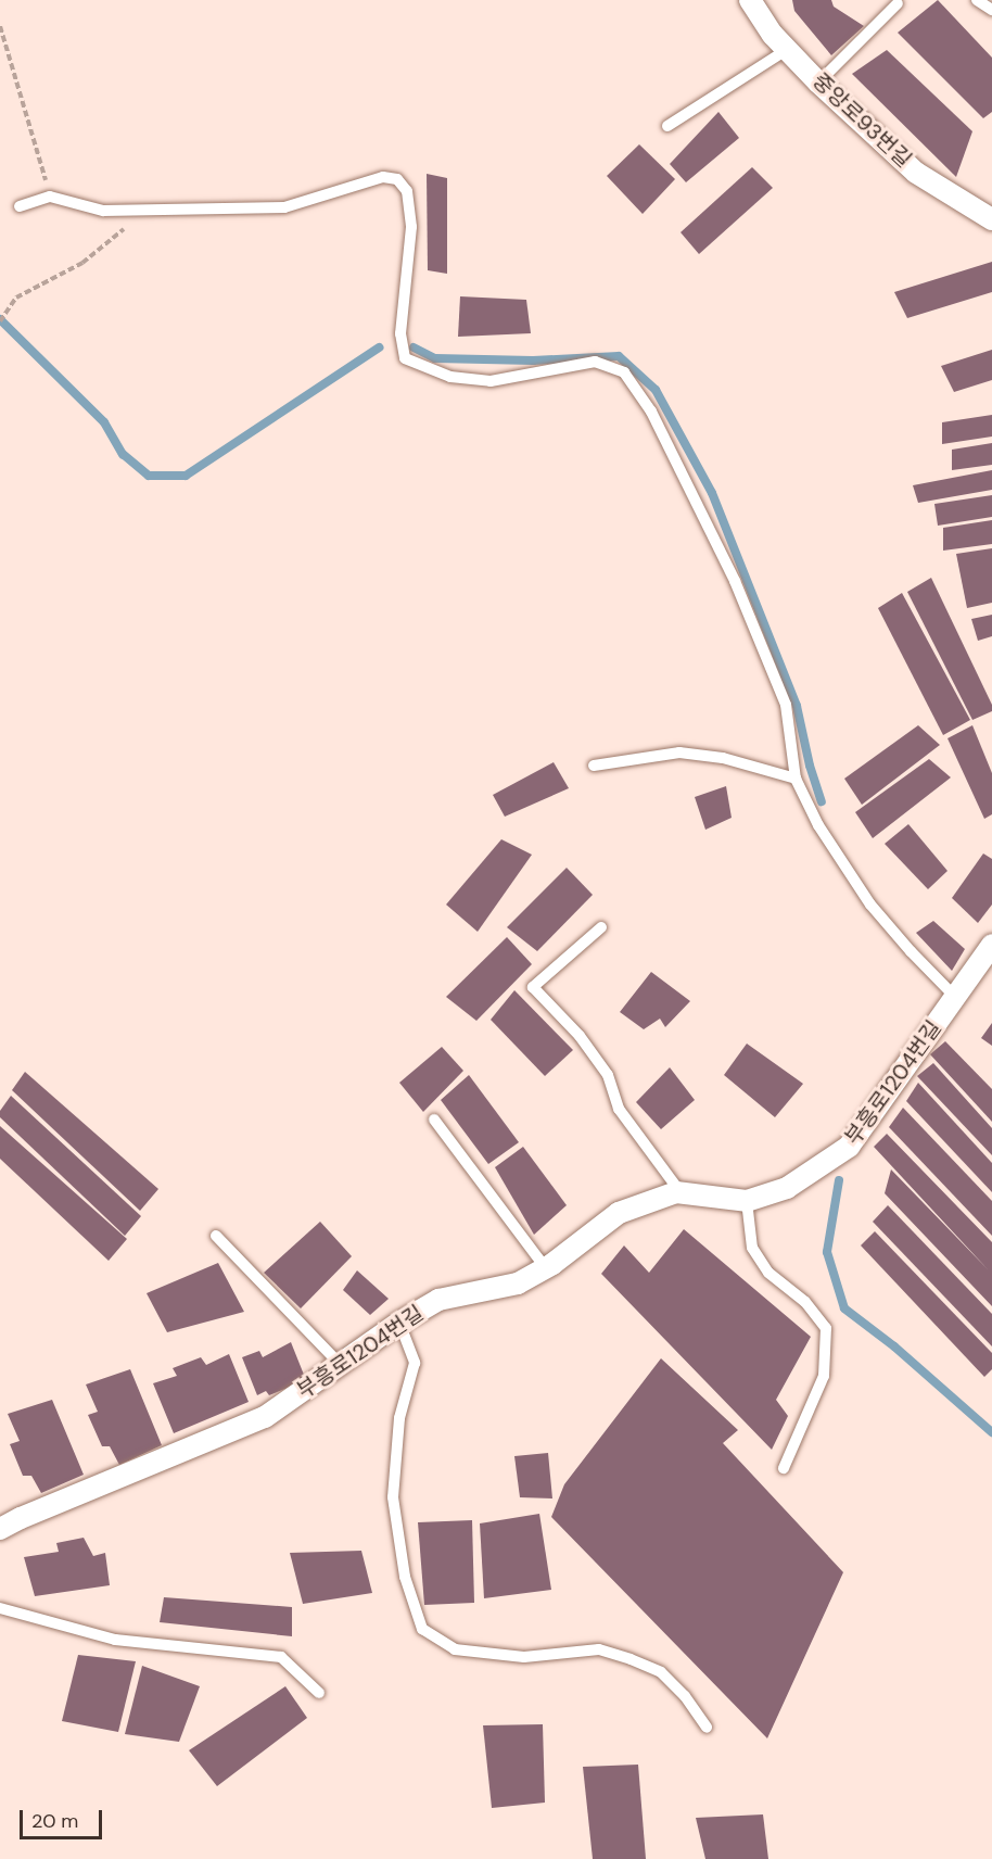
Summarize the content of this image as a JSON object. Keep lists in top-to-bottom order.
{
  "streets": {
    "street": ["중앙로93번길", "부흥로1204번길"]
  },
  "scale_bar": "20 m"
}
